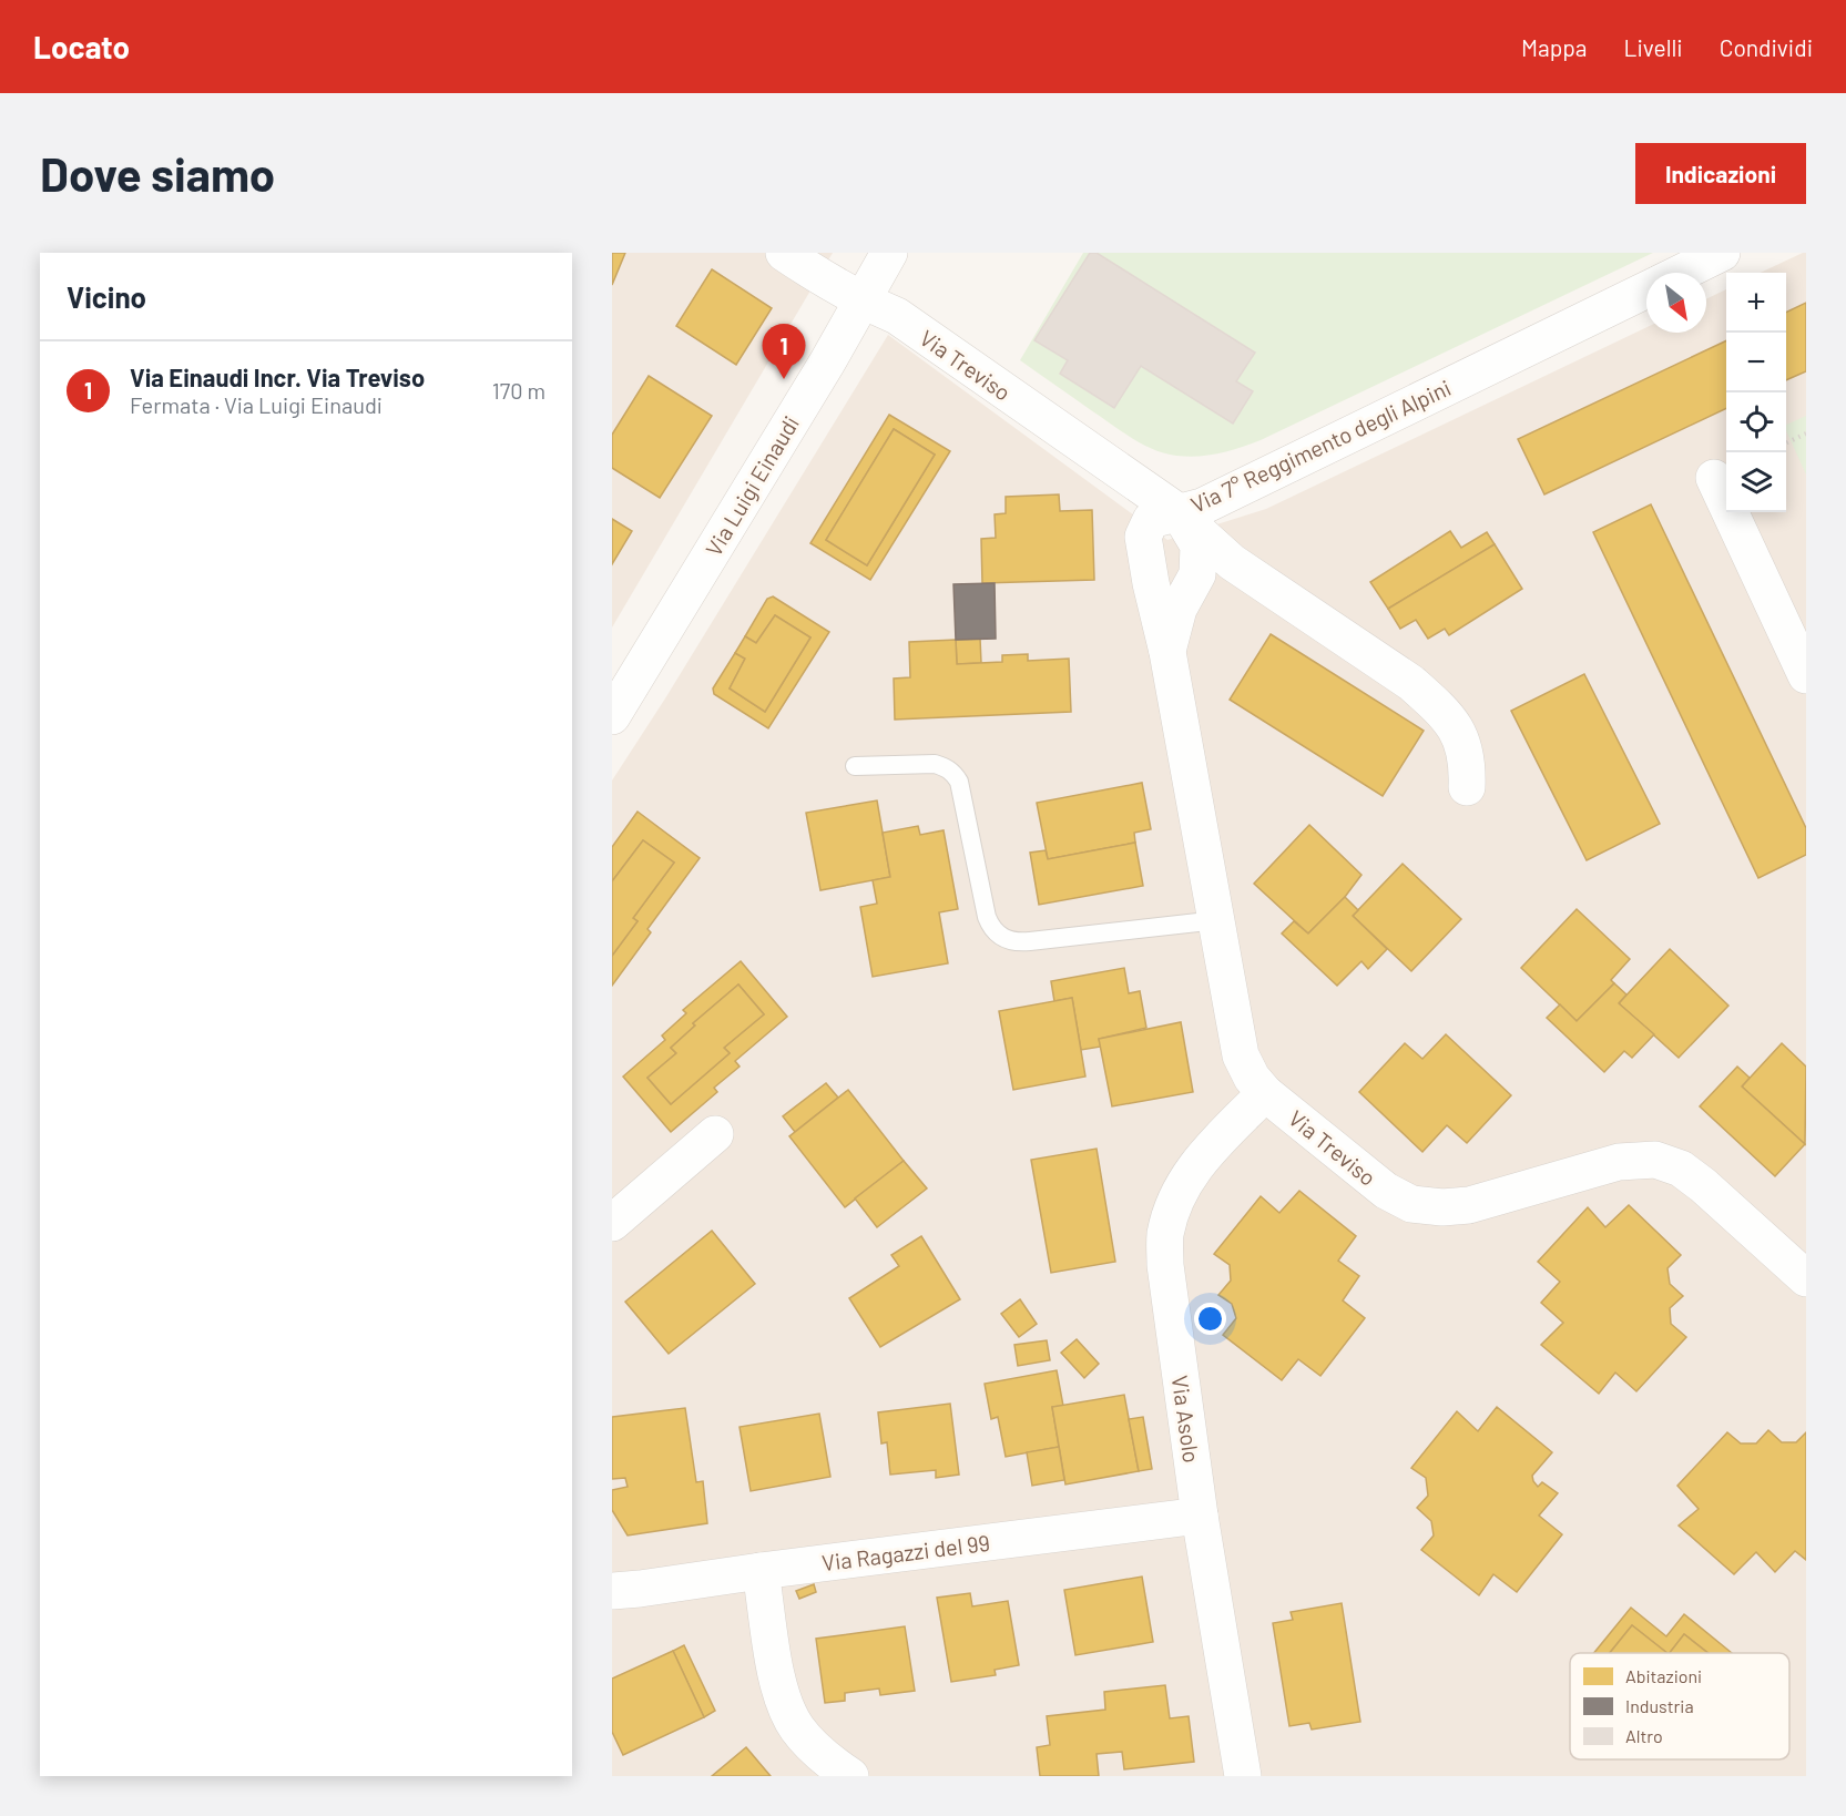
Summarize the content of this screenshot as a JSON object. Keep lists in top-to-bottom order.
{
  "streets": {
    "street": [
      "Via Treviso",
      "Via 7° Reggimento degli Alpini",
      "Via Luigi Einaudi",
      "Via Asolo",
      "Via Ragazzi del 99"
    ]
  },
  "crossings": [
    ["Via Treviso", "Via 7° Reggimento degli Alpini"],
    ["Via Treviso", "Via Luigi Einaudi"],
    ["Via Treviso", "Via Asolo"],
    ["Via Asolo", "Via Ragazzi del 99"]
  ],
  "legend": ["Abitazioni", "Industria", "Altro"],
  "north": "bottom right",
  "page": {
    "header": "Locato",
    "nav": ["Mappa", "Livelli", "Condividi"],
    "buttons": "Indicazioni",
    "title": "Dove siamo",
    "heading": "Vicino",
    "map_buttons": ["+", "−"],
    "pins": "1",
    "list": [
      {
        "mark": "1",
        "name": "Via Einaudi Incr. Via Treviso",
        "note": "Fermata · Via Luigi Einaudi",
        "value": "170 m"
      }
    ]
  }
}
